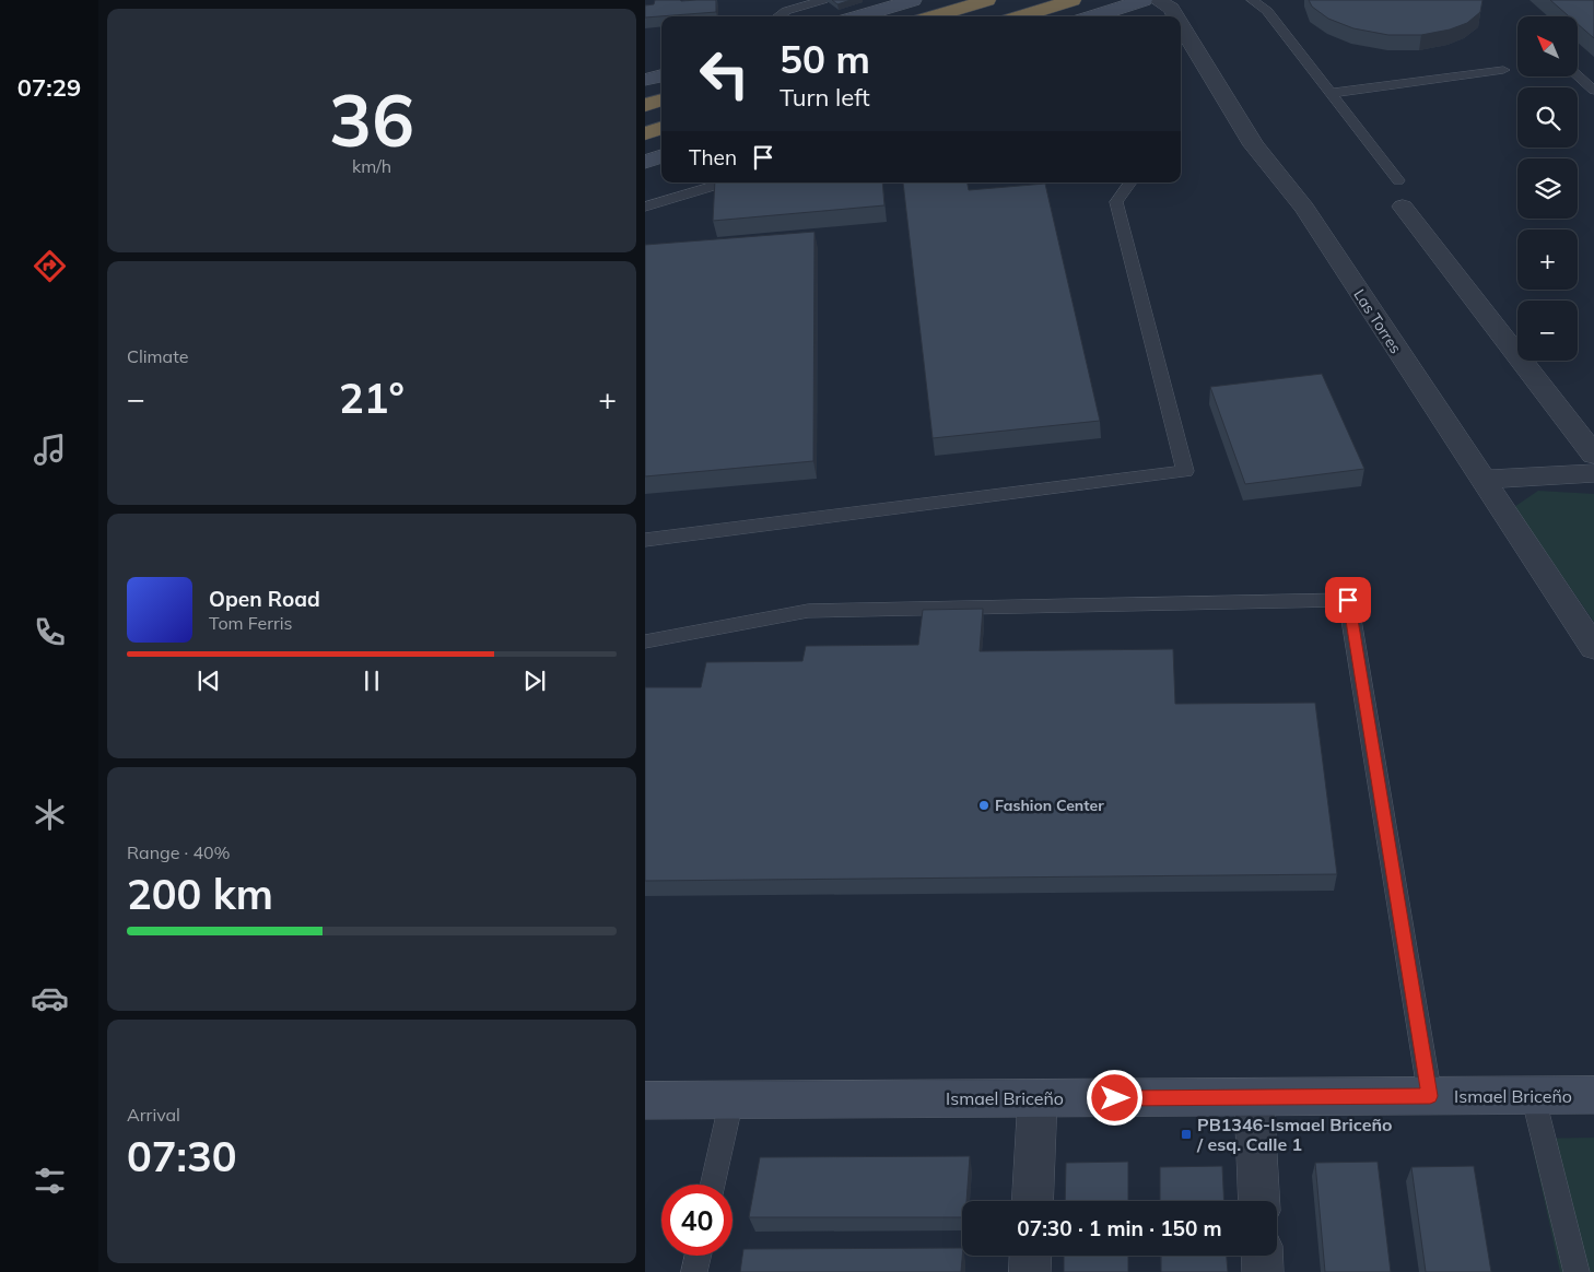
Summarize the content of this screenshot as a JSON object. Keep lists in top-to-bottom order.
{
  "streets": {
    "street": ["Las Torres", "Ismael Briceño"]
  },
  "places": {
    "other": ["Fashion Center"],
    "transit": ["PB1346-Ismael Briceño / esq. Calle 1"]
  },
  "north": "top left",
  "page": {
    "tabs": "07:29",
    "tile": [
      ["36", "km/h"],
      "Climate",
      ["Range · 40%", "200 km"],
      ["Arrival", "07:30"]
    ],
    "map_buttons": ["+", "−"],
    "turn": ["50 m", "Turn left"],
    "then": "Then",
    "heat": ["−", "21°", "+"],
    "song": ["Open Road", "Tom Ferris"],
    "limit": "40",
    "trip": "07:30 · 1 min · 150 m"
  }
}
